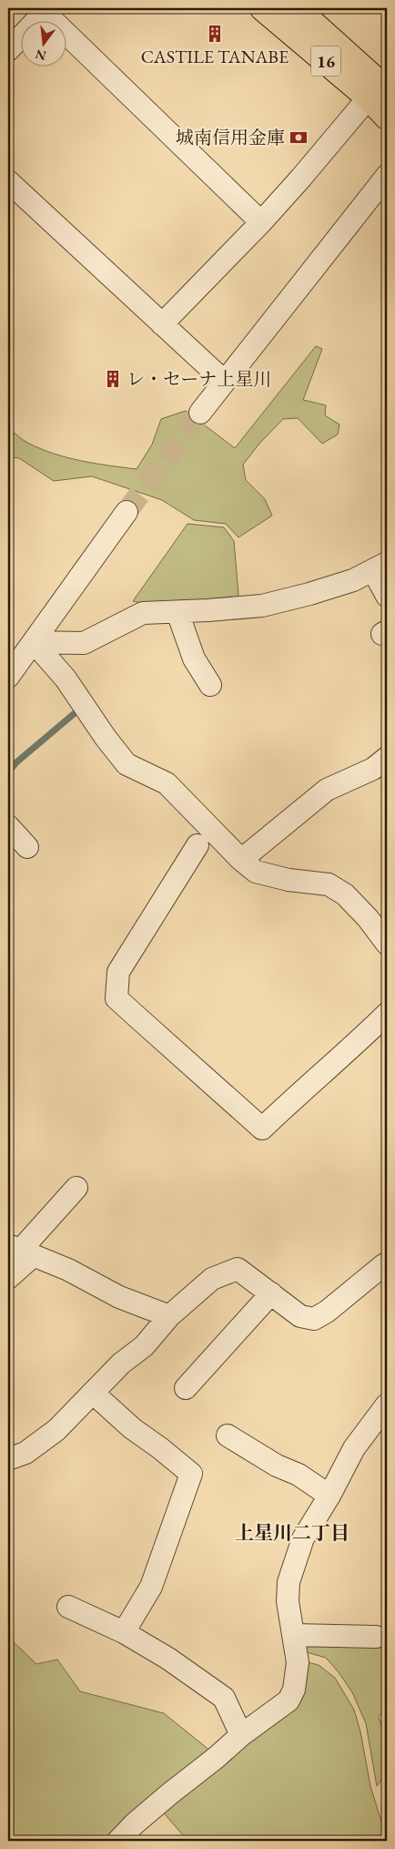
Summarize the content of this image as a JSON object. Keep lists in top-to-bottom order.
{
  "streets": {
    "highway": ["16"]
  },
  "districts": ["上星川二丁目"],
  "places": {
    "building": ["CASTILE TANABE", "レ・セーナ上星川"],
    "bank": ["城南信用金庫"]
  },
  "north": "bottom"
}
